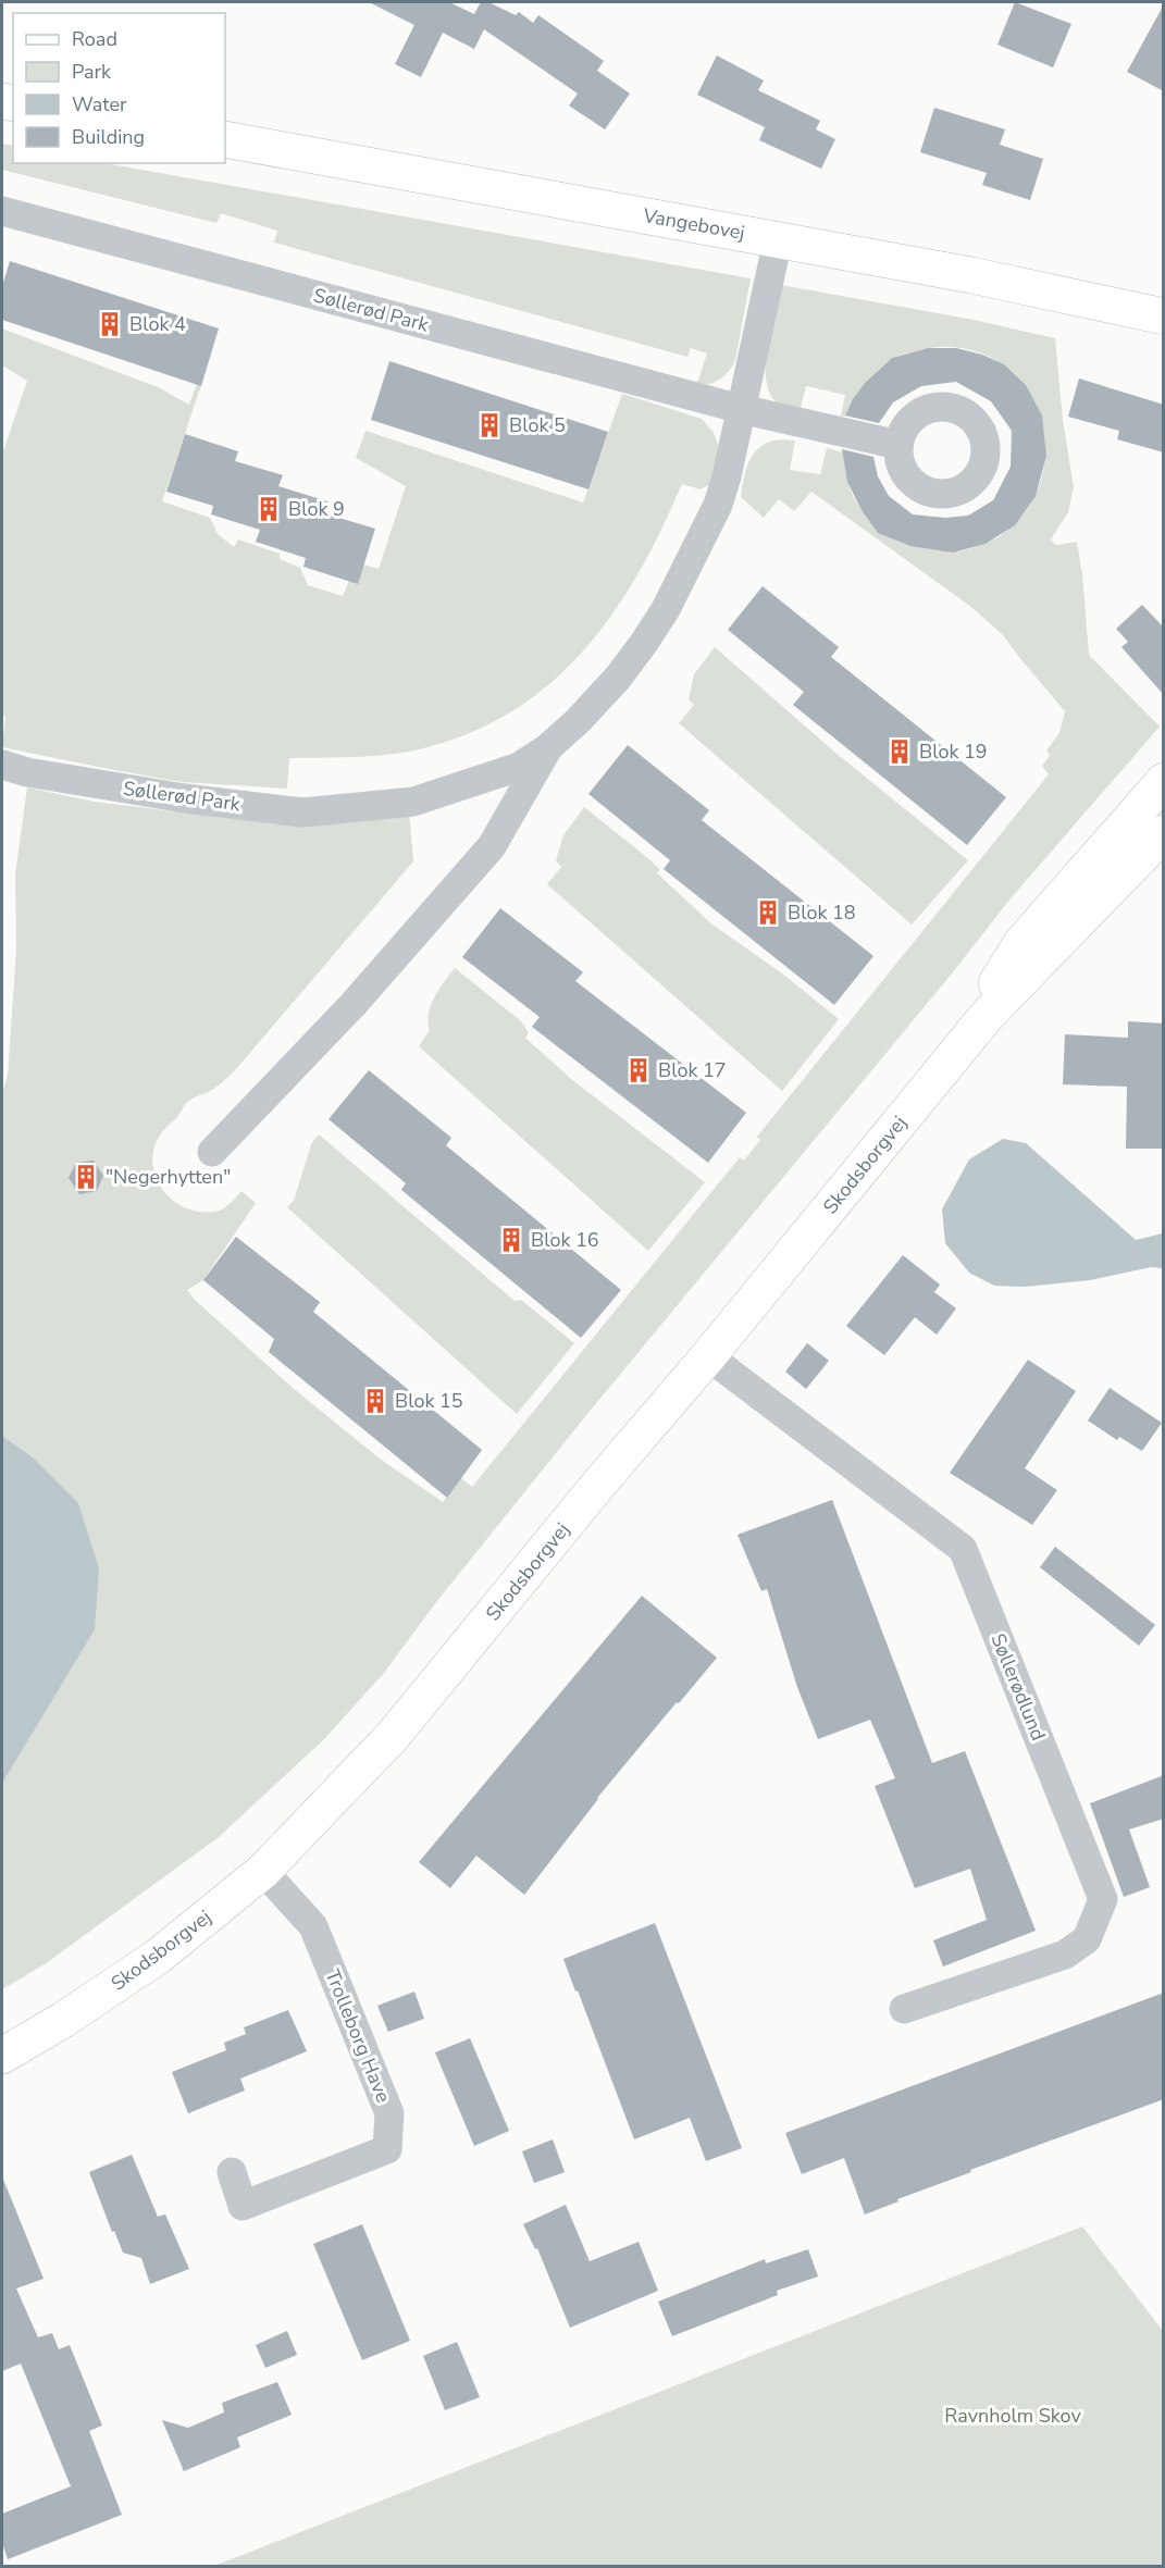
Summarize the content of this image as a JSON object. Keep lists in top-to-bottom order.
{
  "streets": {
    "street": [
      "Vangebovej",
      "Søllerød Park",
      "Skodsborgvej",
      "Søllerødlund",
      "Trolleborg Have"
    ]
  },
  "crossings": [
    ["Vangebovej", "Søllerød Park"],
    ["Skodsborgvej", "Søllerødlund"],
    ["Skodsborgvej", "Trolleborg Have"]
  ],
  "parks": ["Ravnholm Skov"],
  "places": {
    "building": [
      "Blok 4",
      "Blok 5",
      "Blok 9",
      "Blok 19",
      "Blok 18",
      "Blok 17",
      "\"Negerhytten\"",
      "Blok 16",
      "Blok 15"
    ]
  },
  "legend": [
    "Road",
    "Park",
    "Water",
    "Building"
  ]
}
